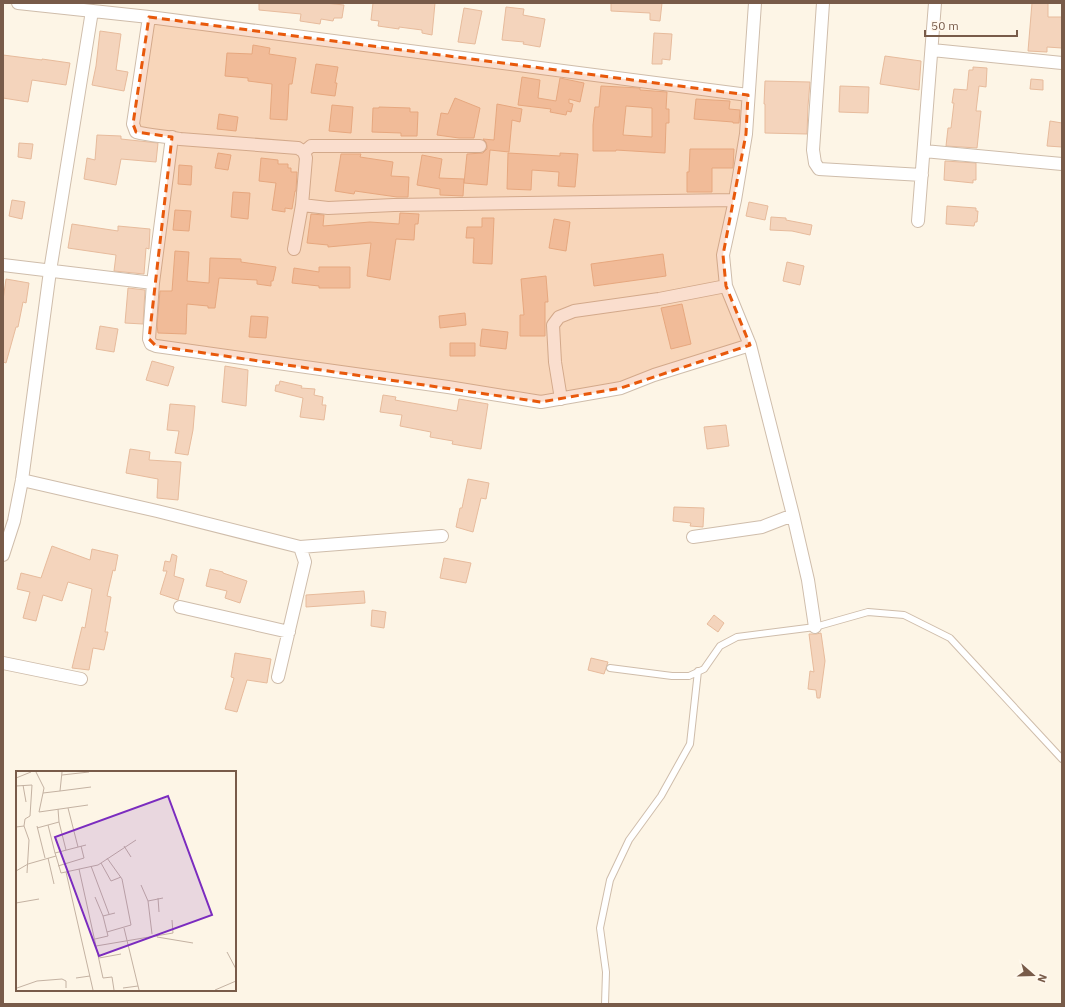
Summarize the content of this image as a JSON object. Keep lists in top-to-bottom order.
{
  "scale_bar": "50 m",
  "north": "right"
}
